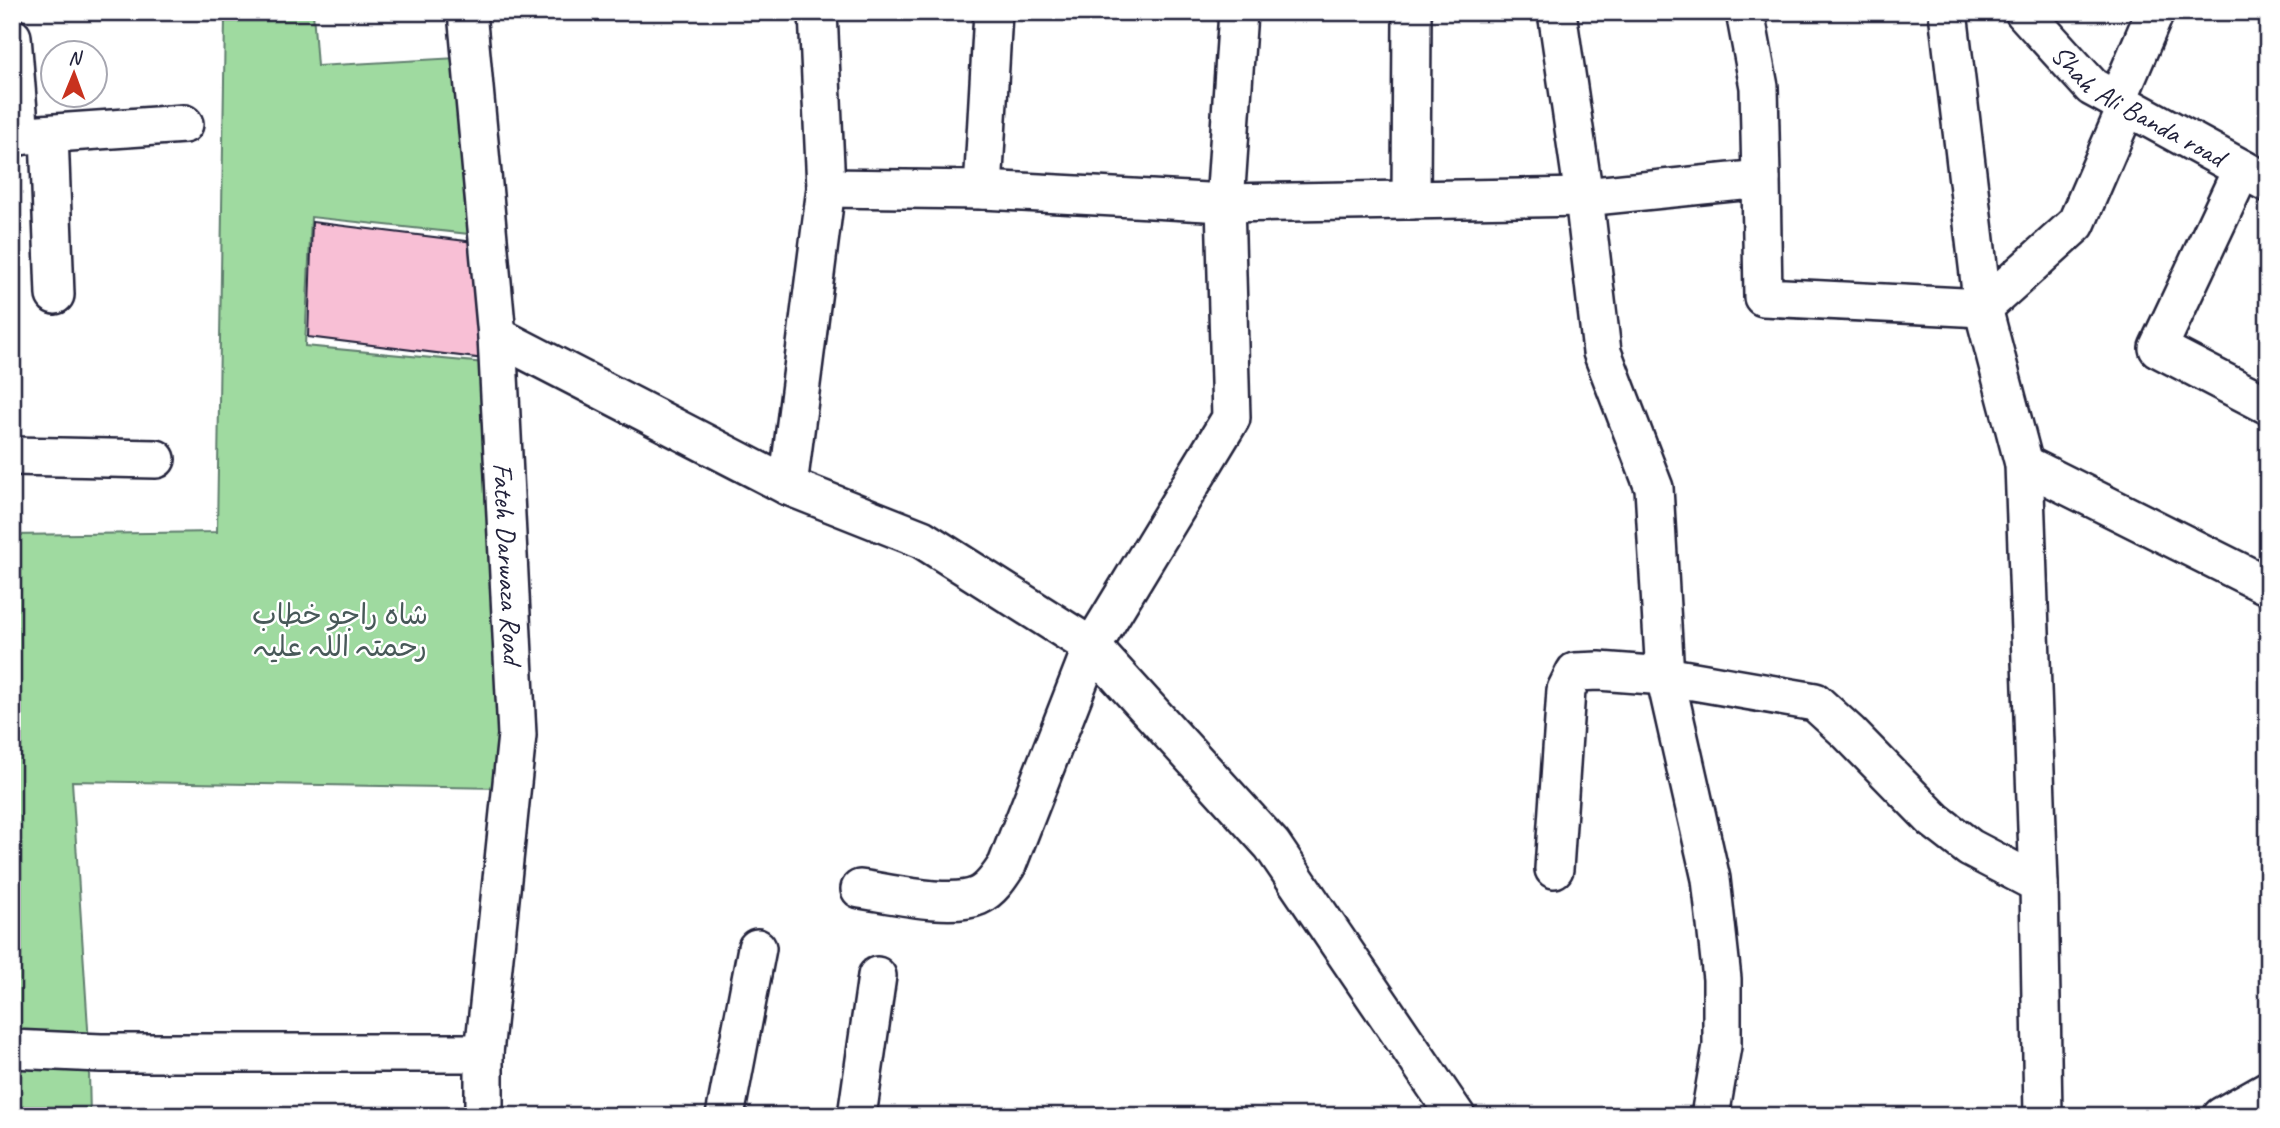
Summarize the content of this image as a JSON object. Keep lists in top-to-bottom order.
{
  "streets": {
    "street": ["Shah Ali Banda road", "Fateh Darwaza Road"]
  },
  "parks": ["شاہ راجو خطاب رحمتہ اللہ علیہ"],
  "north": "top"
}
